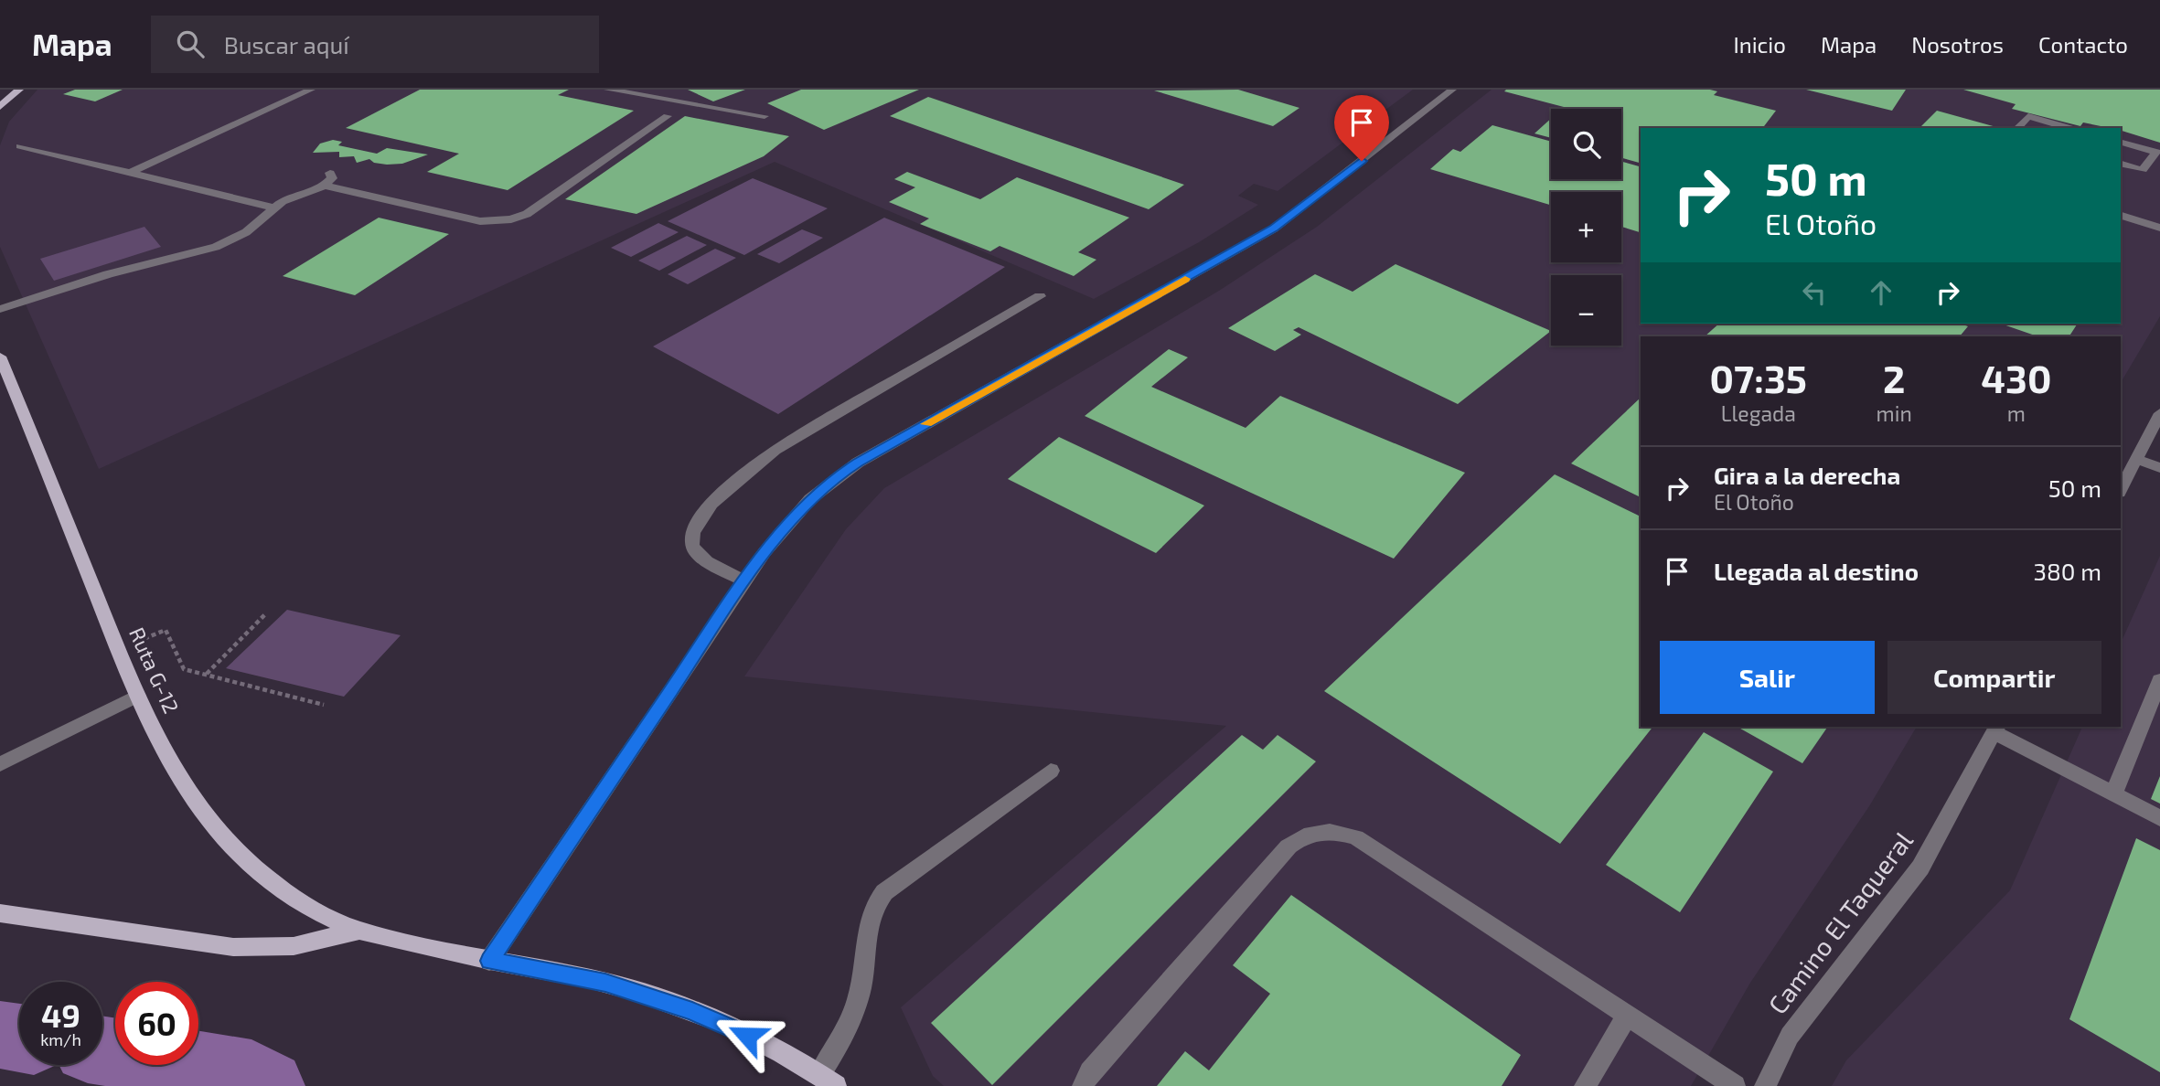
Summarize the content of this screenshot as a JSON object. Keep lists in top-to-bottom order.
{
  "streets": {
    "main road": ["Ruta G-12"],
    "street": ["Camino El Taqueral"]
  },
  "page": {
    "header": "Mapa",
    "search": "Buscar aquí",
    "nav": [
      "Inicio",
      "Mapa",
      "Nosotros",
      "Contacto"
    ],
    "map_buttons": ["+", "−"],
    "turn": ["50 m", "El Otoño"],
    "eta": [
      "07:35",
      "Llegada",
      "2",
      "min",
      "430",
      "m"
    ],
    "list": [
      {
        "name": "Gira a la derecha",
        "note": "El Otoño",
        "value": "50 m"
      },
      {
        "name": "Llegada al destino",
        "value": "380 m"
      }
    ],
    "buttons": ["Salir", "Compartir"],
    "speed": "49 km/h",
    "limit": "60"
  }
}
